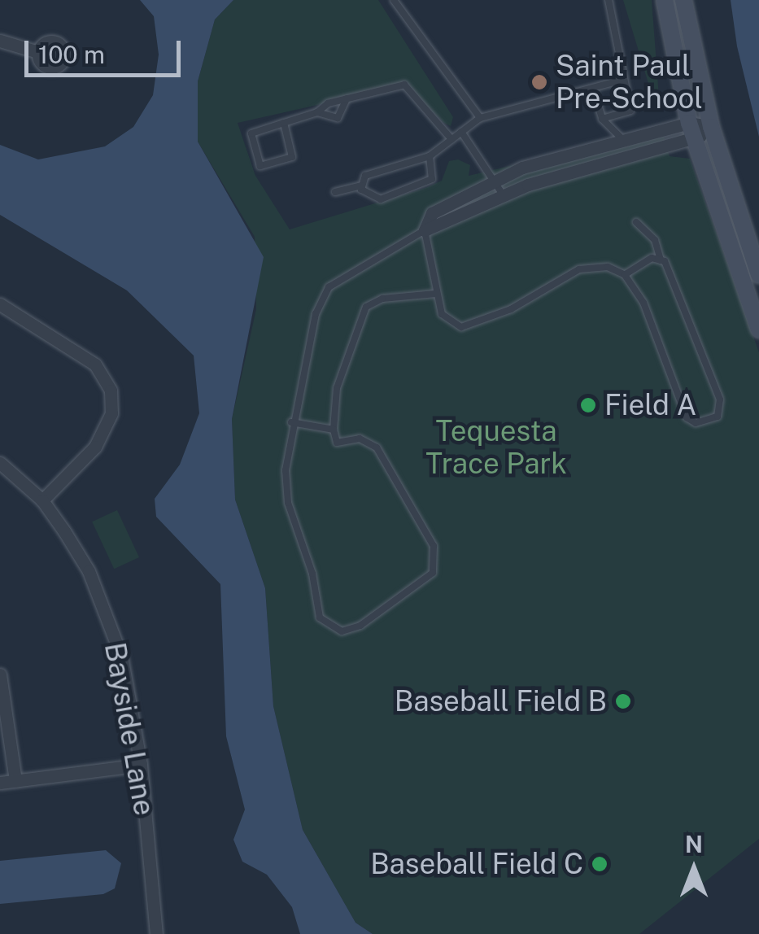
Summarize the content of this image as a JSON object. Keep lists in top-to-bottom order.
{
  "streets": {
    "street": ["Bayside Lane"]
  },
  "parks": ["Tequesta Trace Park"],
  "places": [
    "Saint Paul Pre-School",
    "Field A",
    "Baseball Field B",
    "Baseball Field C"
  ],
  "scale_bar": "100 m",
  "north": "top"
}
